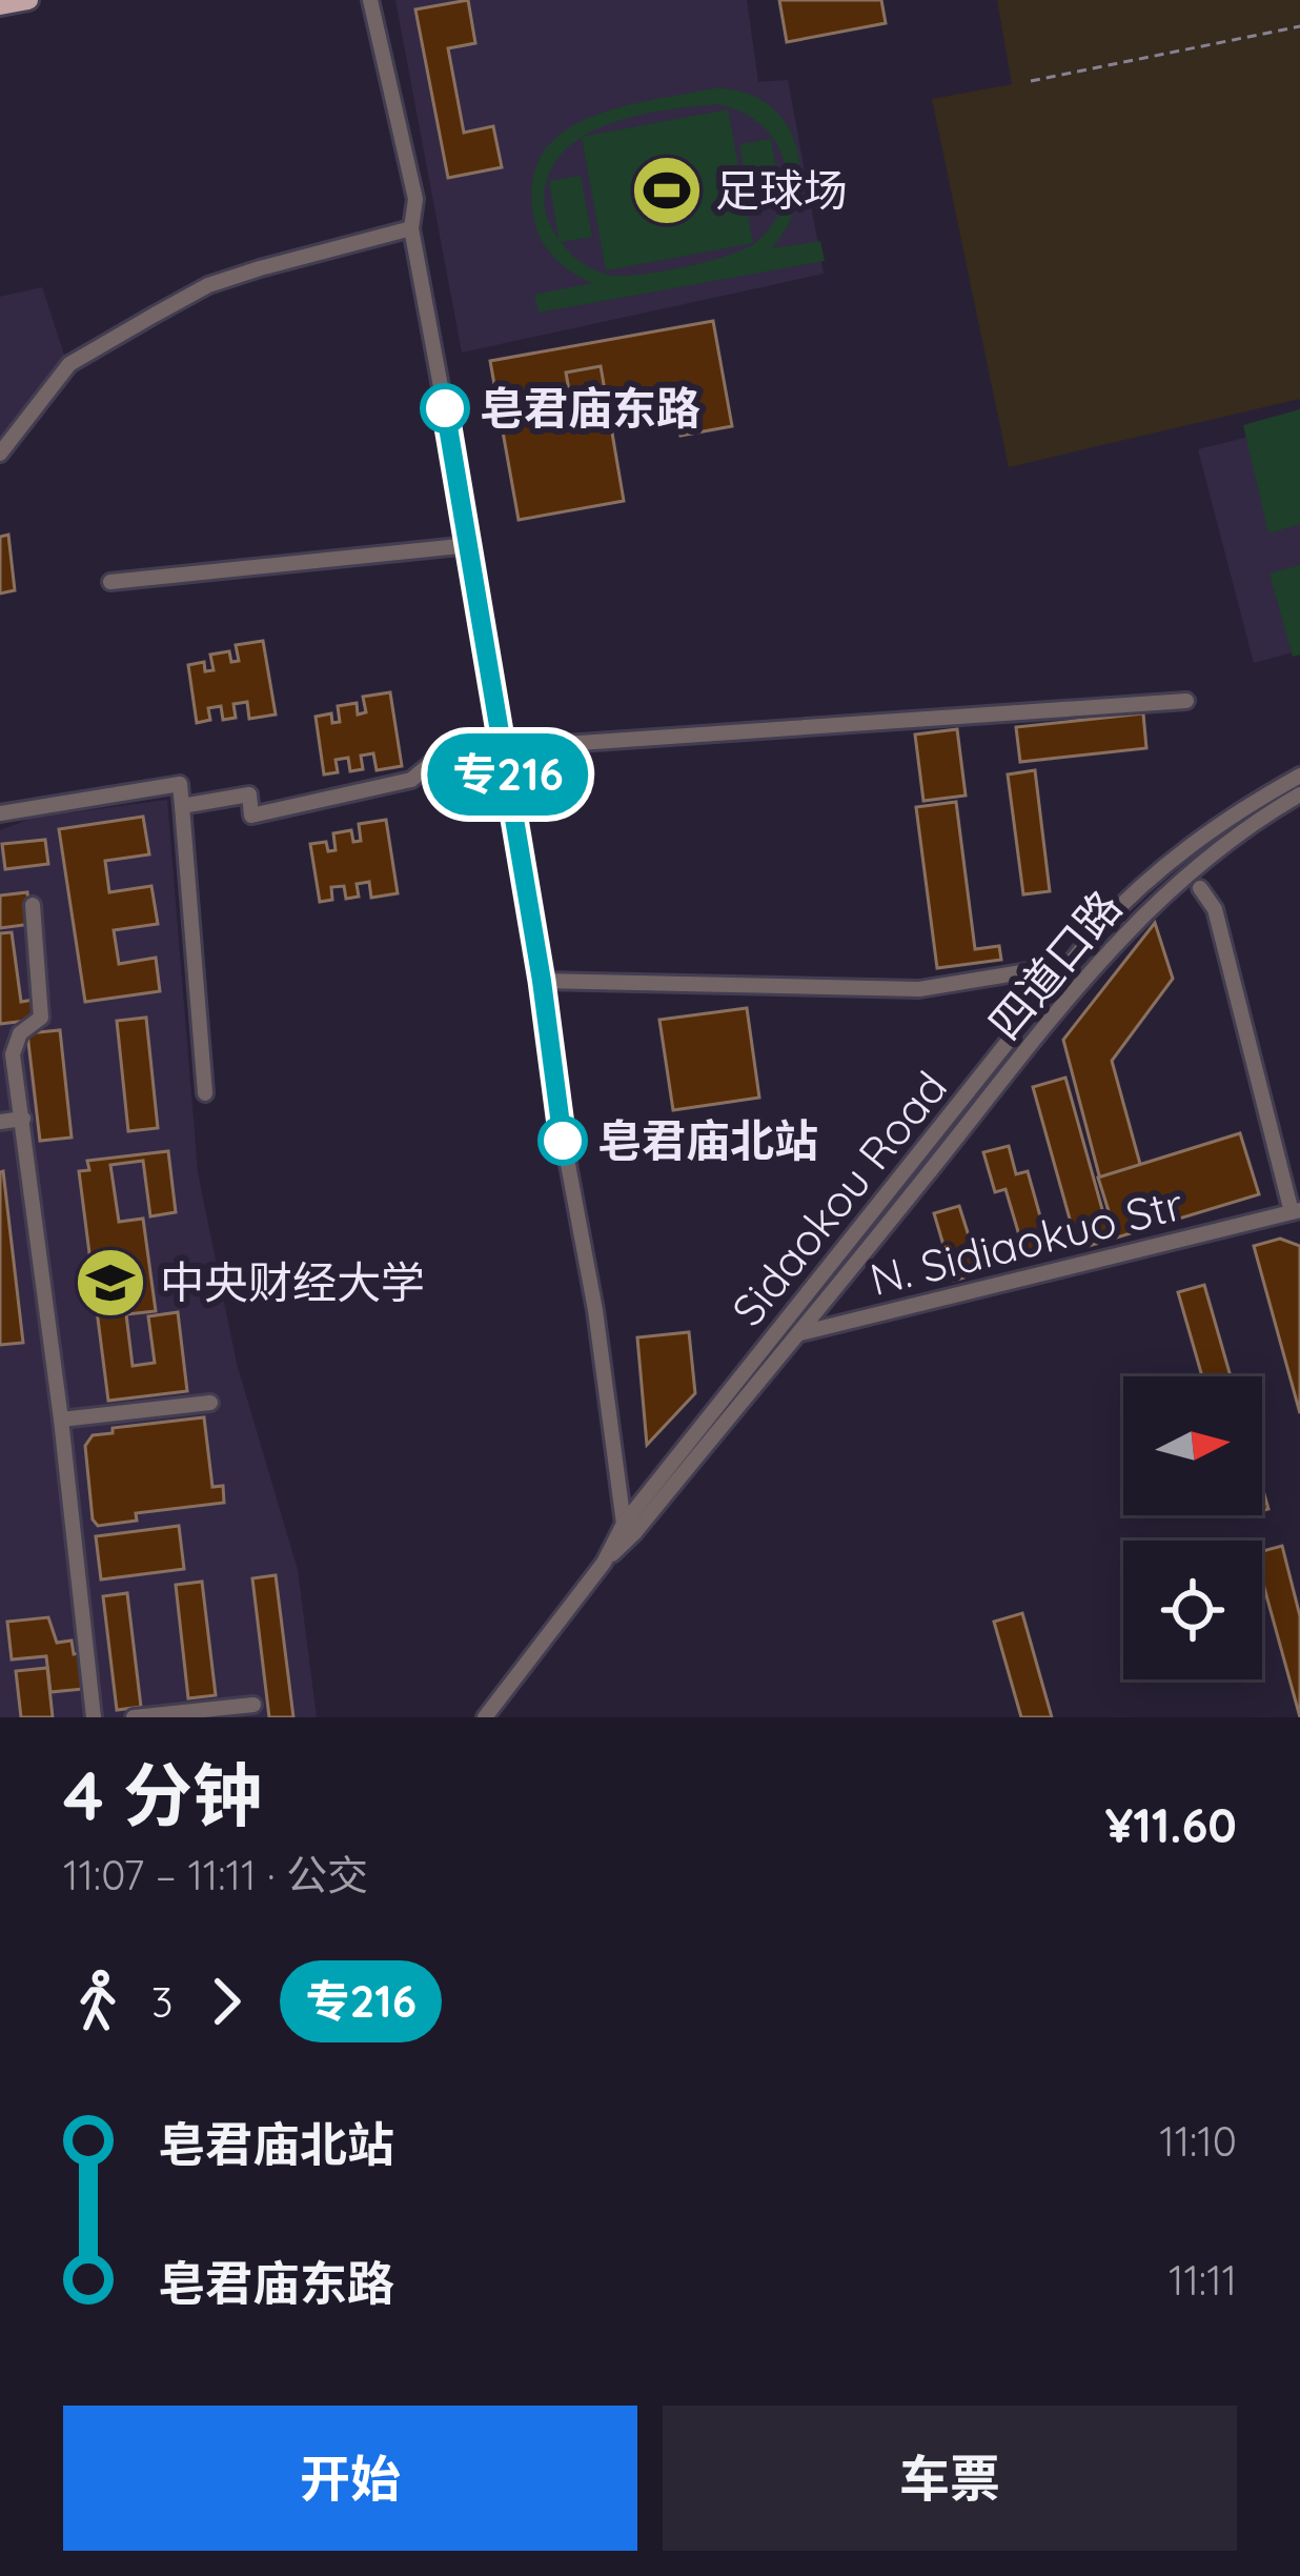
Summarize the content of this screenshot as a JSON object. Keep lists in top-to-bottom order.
{
  "streets": {
    "street": ["四道口路", "Sidaokou Road", "N. Sidiaokuo Str"]
  },
  "crossings": [
    ["四道口路", "Sidaokou Road"],
    ["四道口路", "N. Sidiaokuo Str"],
    ["Sidaokou Road", "N. Sidiaokuo Str"]
  ],
  "places": {
    "sports": ["足球场"],
    "other": ["皂君庙东路", "皂君庙北站"],
    "school or university": ["中央财经大学"]
  },
  "lines": ["bus line 专216"],
  "north": "right",
  "page": {
    "on_map": "专216",
    "heading": ["4 分钟", "11:07 – 11:11 · 公交", "¥11.60"],
    "legs": ["3", "专216"],
    "list": [
      {
        "name": "皂君庙北站",
        "value": "11:10"
      },
      {
        "name": "皂君庙东路",
        "value": "11:11"
      }
    ],
    "buttons": ["开始", "车票"]
  }
}
